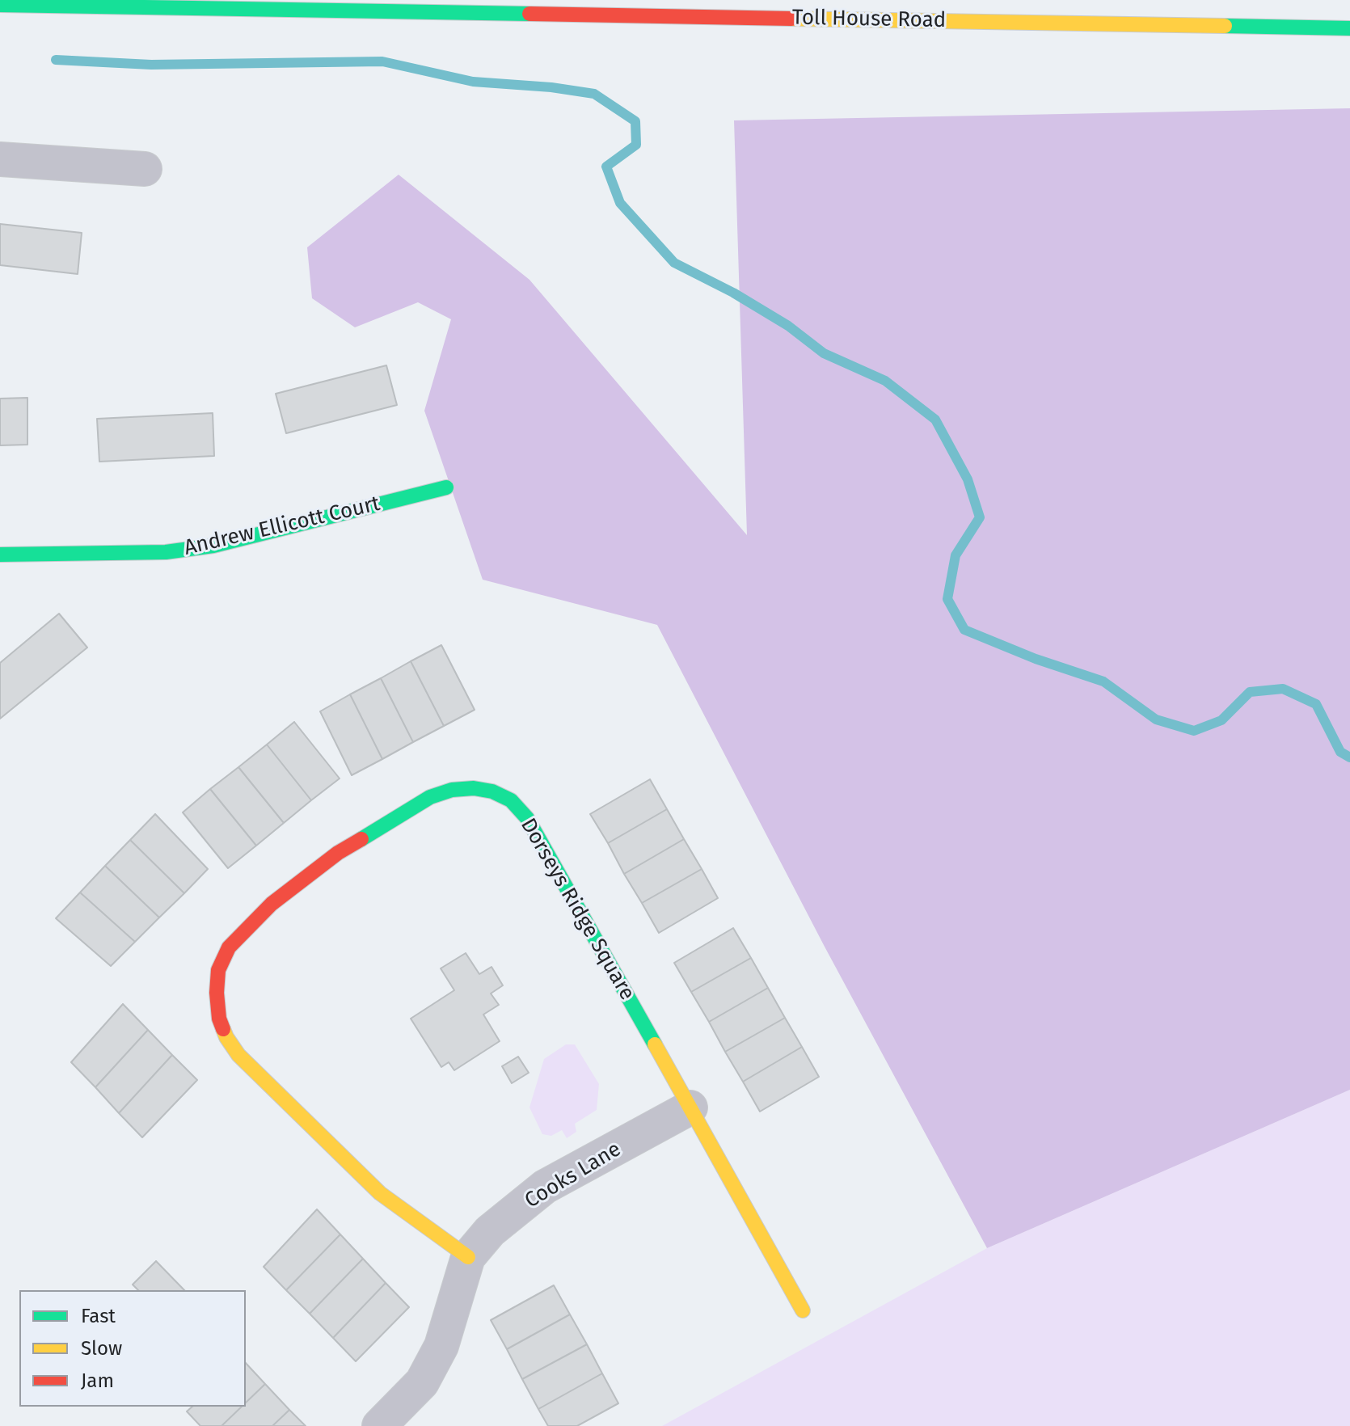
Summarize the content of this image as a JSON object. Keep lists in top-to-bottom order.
{
  "streets": {
    "street": [
      "Toll House Road",
      "Andrew Ellicott Court",
      "Dorseys Ridge Square",
      "Cooks Lane"
    ]
  },
  "crossings": [
    ["Dorseys Ridge Square", "Cooks Lane"]
  ],
  "legend": ["Fast", "Slow", "Jam"]
}
